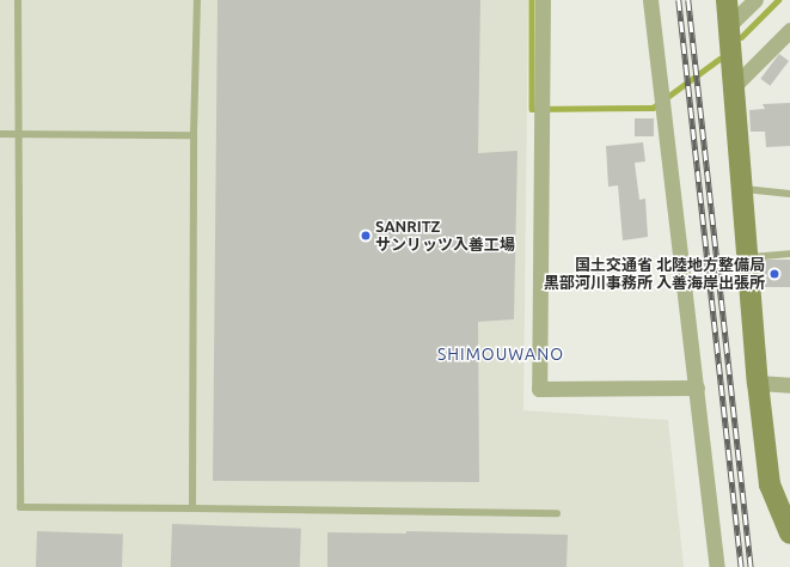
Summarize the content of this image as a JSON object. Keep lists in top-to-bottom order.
{
  "districts": ["SHIMOUWANO"],
  "places": ["SANRITZ サンリッツ入善工場", "国土交通省 北陸地方整備局 黒部河川事務所 入善海岸出張所"]
}
